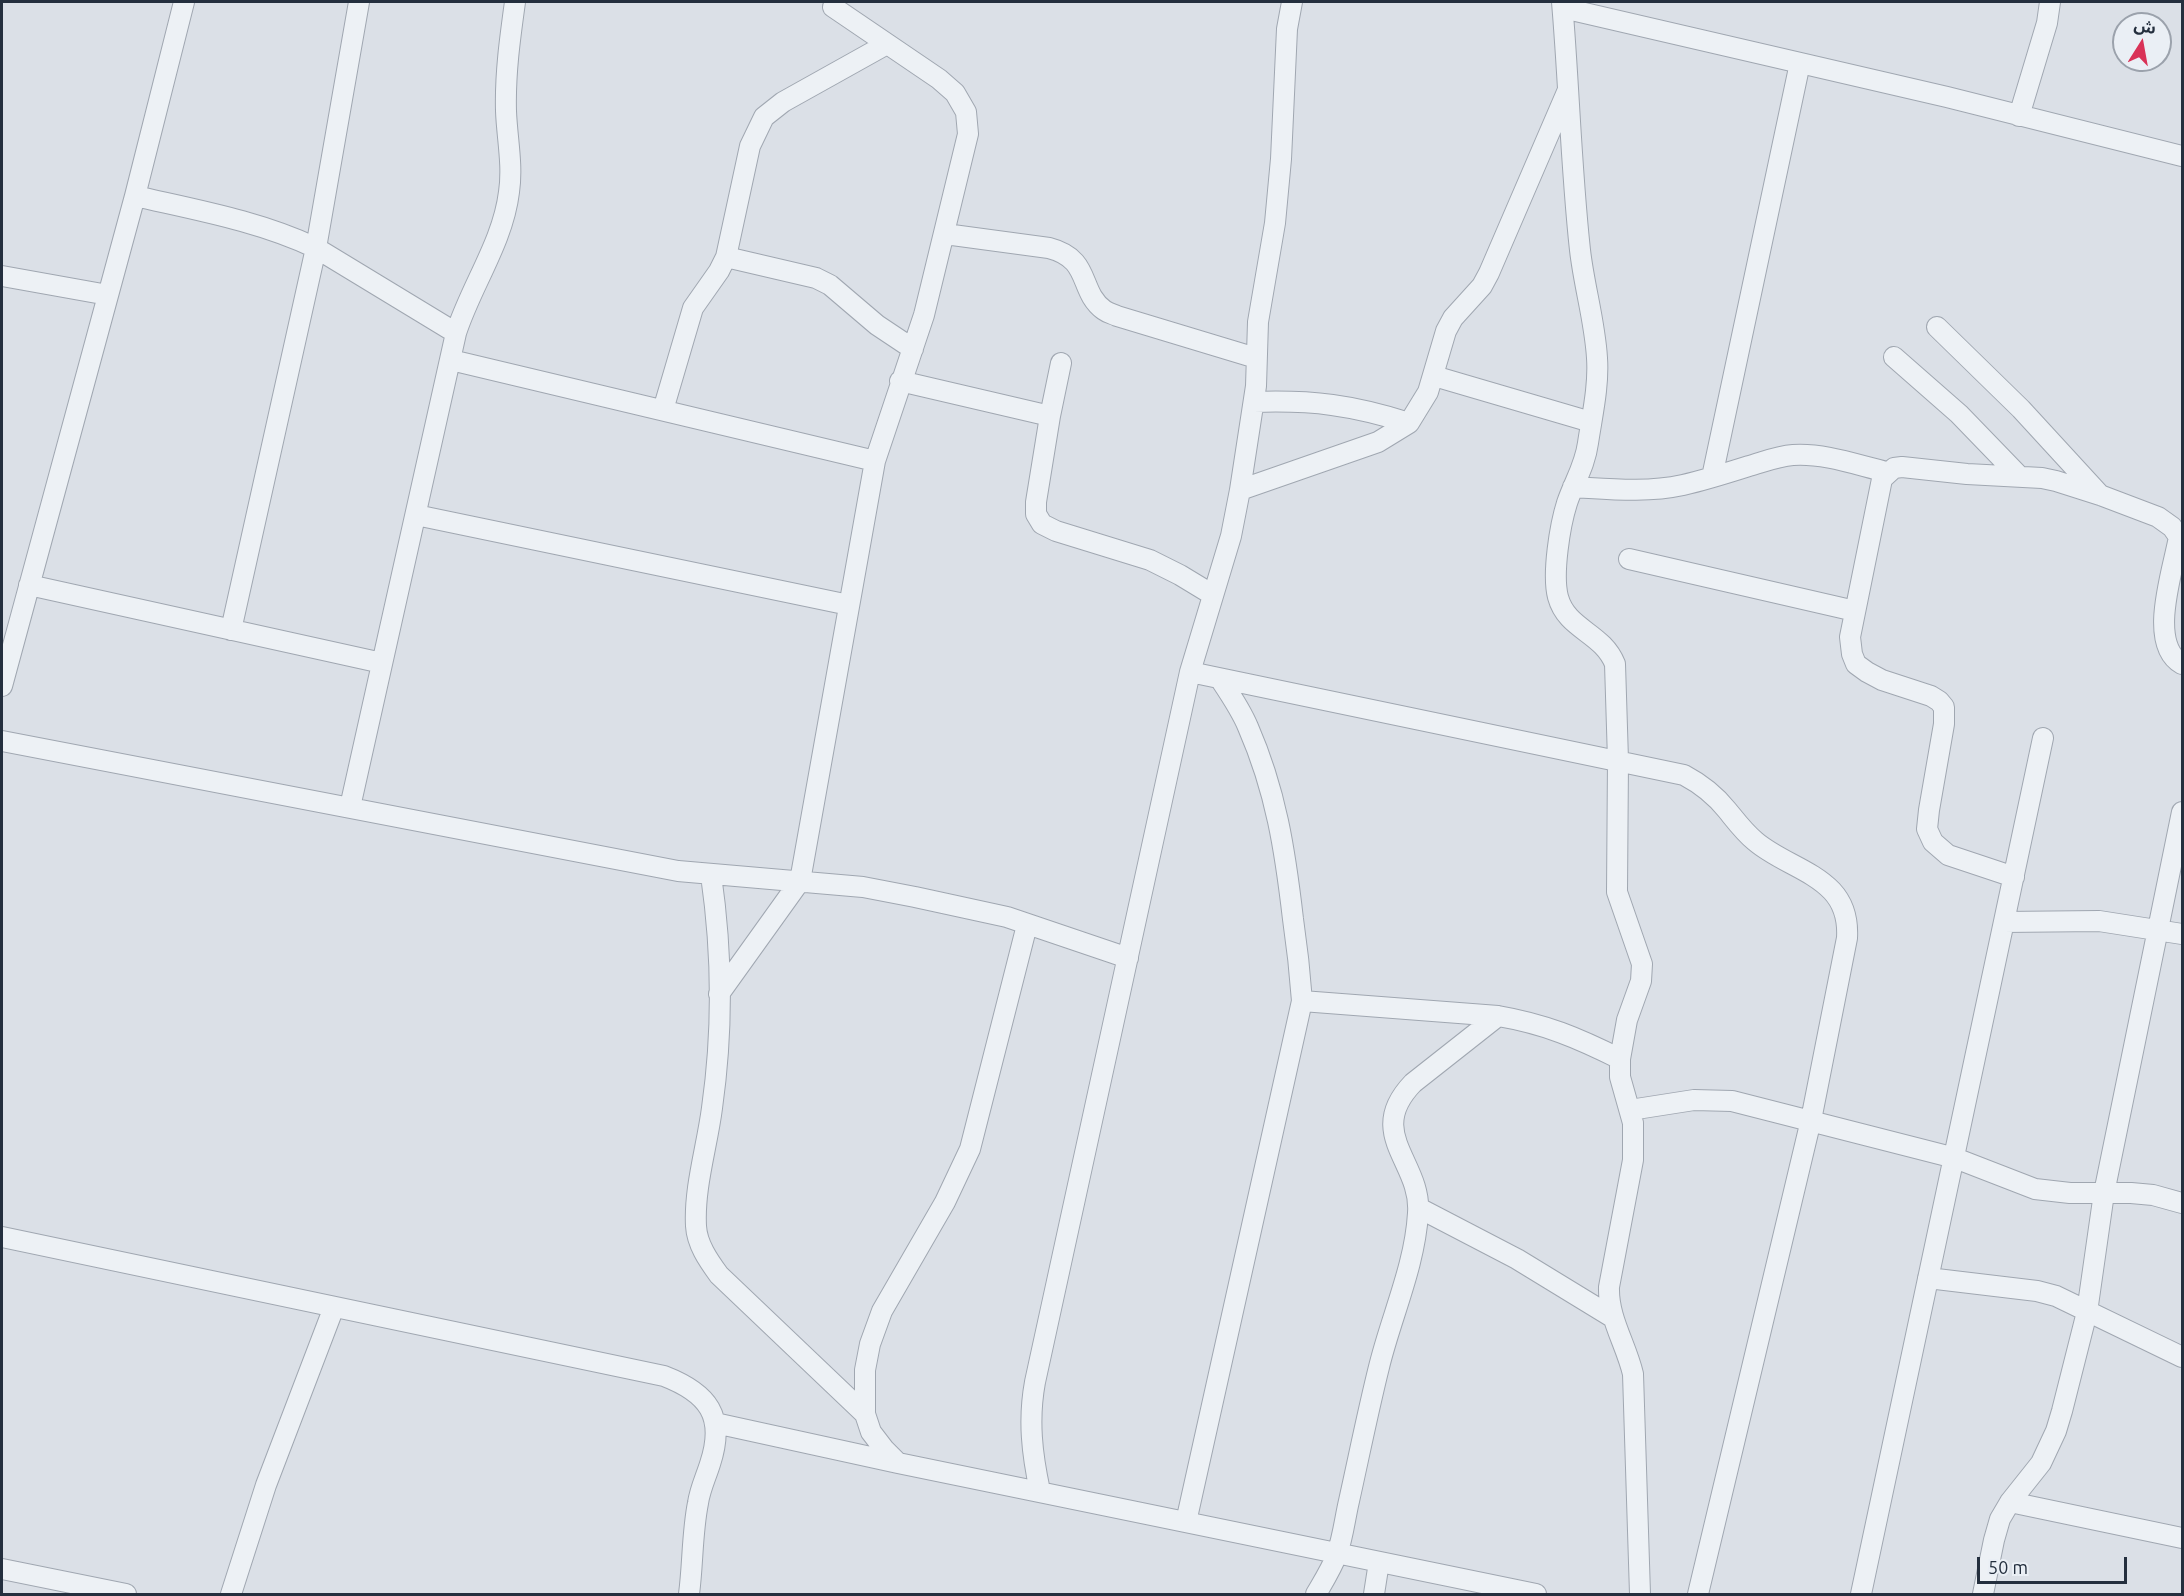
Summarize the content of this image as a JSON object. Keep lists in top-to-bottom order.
{
  "scale_bar": "50 m",
  "north": "top"
}
